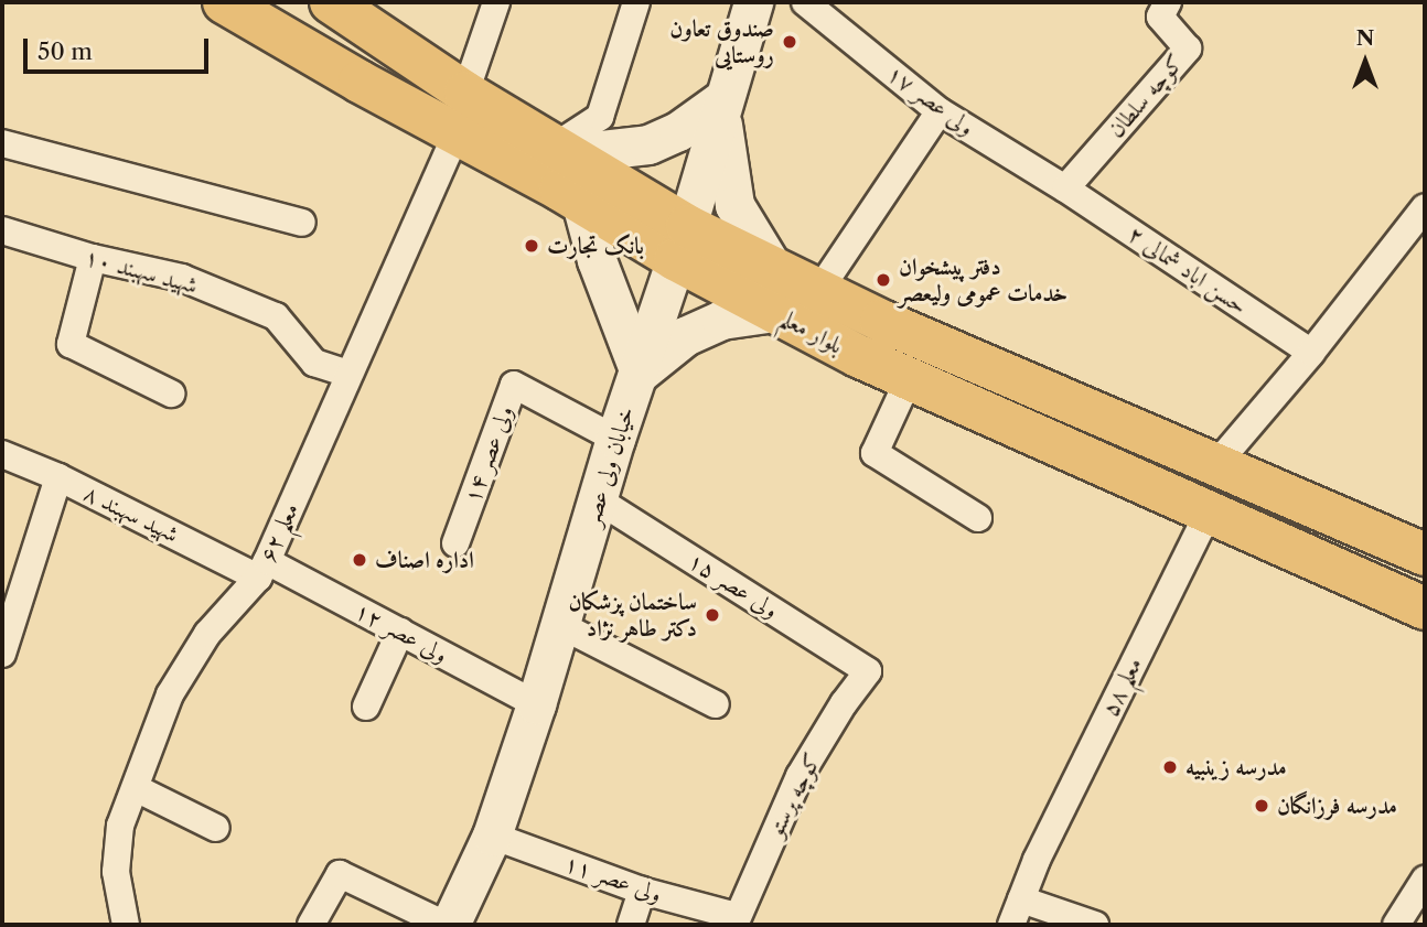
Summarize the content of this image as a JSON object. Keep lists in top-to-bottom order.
{
  "streets": {
    "main road": ["بلوار معلم", "خیابان ولی عصر"],
    "street": [
      "کوچه سلطان",
      "ولی عصر ۱۷",
      "حسن اباد شمالی ۲",
      "شهید سهبند ۱۰",
      "ولی عصر ۱۴",
      "شهید سهبند ۸",
      "معلم ۶۲",
      "ولی عصر ۱۵",
      "ولی عصر ۱۲",
      "معلم ۵۸",
      "کوچه پرستو",
      "ولی عصر ۱۱"
    ]
  },
  "crossings": [
    ["کوچه سلطان", "ولی عصر ۱۷"],
    ["کوچه سلطان", "حسن اباد شمالی ۲"],
    ["ولی عصر ۱۷", "حسن اباد شمالی ۲"],
    ["شهید سهبند ۱۰", "معلم ۶۲"],
    ["بلوار معلم", "خیابان ولی عصر"],
    ["بلوار معلم", "معلم ۶۲"],
    ["بلوار معلم", "معلم ۵۸"],
    ["ولی عصر ۱۴", "خیابان ولی عصر"],
    ["خیابان ولی عصر", "ولی عصر ۱۵"],
    ["خیابان ولی عصر", "ولی عصر ۱۲"],
    ["خیابان ولی عصر", "ولی عصر ۱۱"],
    ["شهید سهبند ۸", "معلم ۶۲"],
    ["شهید سهبند ۸", "ولی عصر ۱۲"],
    ["معلم ۶۲", "ولی عصر ۱۲"],
    ["ولی عصر ۱۵", "کوچه پرستو"],
    ["کوچه پرستو", "ولی عصر ۱۱"]
  ],
  "places": [
    "صندوق تعاون روستایی",
    "بانک تجارت",
    "دفتر پیشخوان خدمات عمومی ولیعصر",
    "اداره اصناف",
    "ساختمان پزشکان دکتر طاهر نژاد",
    "مدرسه زینبیه",
    "مدرسه فرزانگان"
  ],
  "scale_bar": "50 m",
  "north": "top"
}
